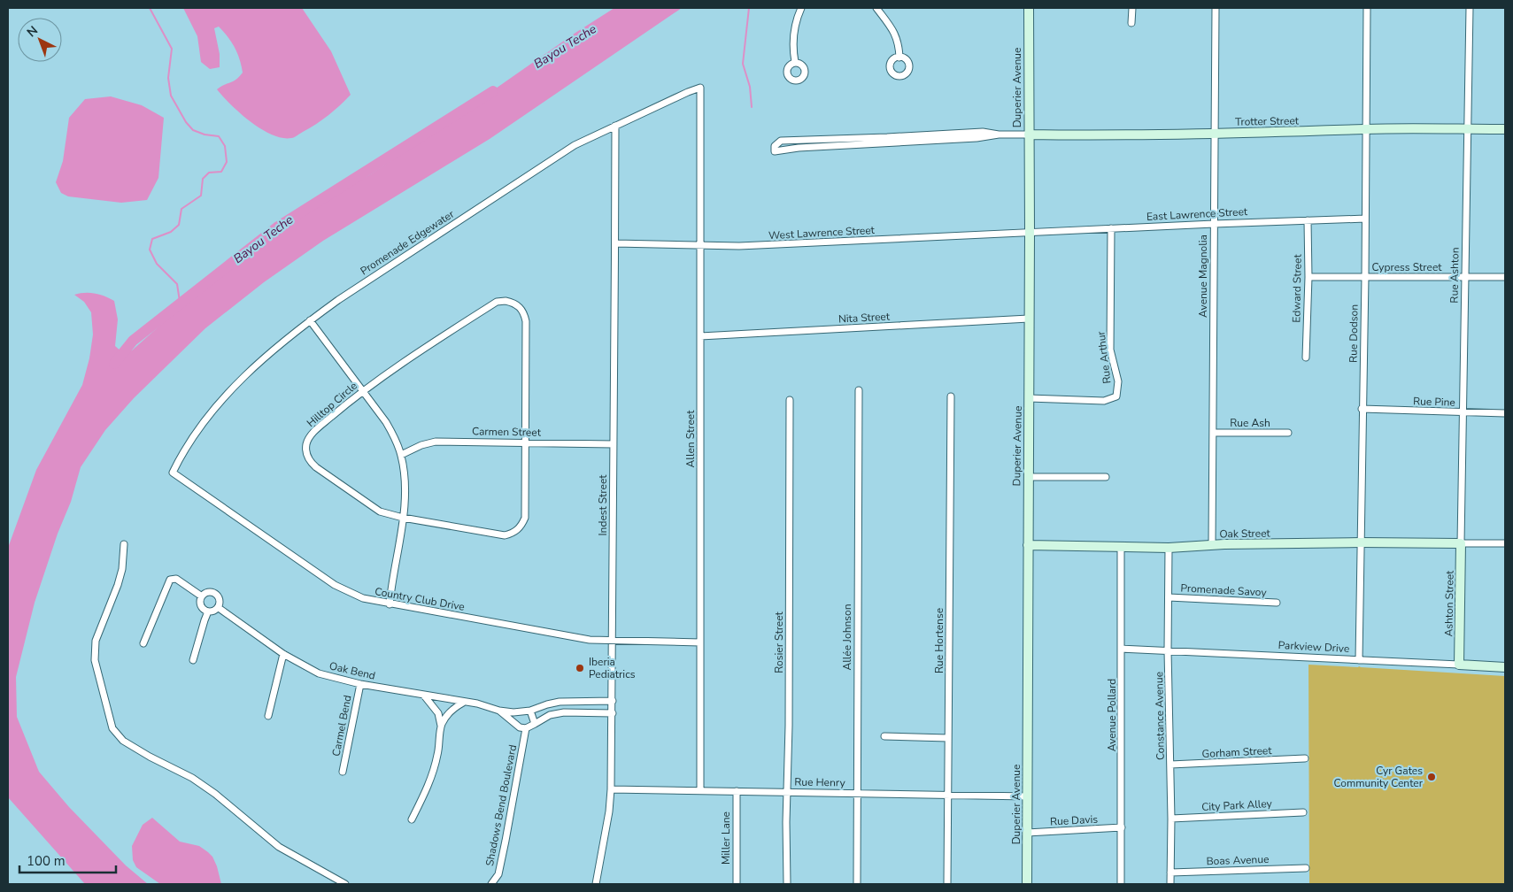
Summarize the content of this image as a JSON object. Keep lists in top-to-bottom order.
{
  "streets": {
    "main road": [
      "Duperier Avenue",
      "Trotter Street",
      "Oak Street",
      "Ashton Street",
      "Parkview Drive"
    ],
    "street": [
      "East Lawrence Street",
      "West Lawrence Street",
      "Promenade Edgewater",
      "Cypress Street",
      "Rue Ashton",
      "Avenue Magnolia",
      "Edward Street",
      "Nita Street",
      "Rue Dodson",
      "Rue Arthur",
      "Rue Pine",
      "Hilltop Circle",
      "Rue Ash",
      "Carmen Street",
      "Allen Street",
      "Indest Street",
      "Promenade Savoy",
      "Country Club Drive",
      "Allée Johnson",
      "Rue Hortense",
      "Rosier Street",
      "Oak Bend",
      "Avenue Pollard",
      "Constance Avenue",
      "Carmel Bend",
      "Gorham Street",
      "Rue Henry",
      "Shadows Bend Boulevard",
      "City Park Alley",
      "Rue Davis",
      "Miller Lane",
      "Boas Avenue"
    ]
  },
  "crossings": [
    ["Duperier Avenue", "Trotter Street"],
    ["Duperier Avenue", "East Lawrence Street"],
    ["Duperier Avenue", "West Lawrence Street"],
    ["Duperier Avenue", "Nita Street"],
    ["Duperier Avenue", "Rue Arthur"],
    ["Duperier Avenue", "Oak Street"],
    ["Duperier Avenue", "Rue Henry"],
    ["Duperier Avenue", "Rue Davis"],
    ["Trotter Street", "Rue Ashton"],
    ["Trotter Street", "Avenue Magnolia"],
    ["Trotter Street", "Rue Dodson"],
    ["East Lawrence Street", "West Lawrence Street"],
    ["East Lawrence Street", "Avenue Magnolia"],
    ["East Lawrence Street", "Edward Street"],
    ["East Lawrence Street", "Rue Dodson"],
    ["East Lawrence Street", "Rue Arthur"],
    ["West Lawrence Street", "Allen Street"],
    ["West Lawrence Street", "Indest Street"],
    ["Promenade Edgewater", "Allen Street"],
    ["Promenade Edgewater", "Indest Street"],
    ["Promenade Edgewater", "Country Club Drive"],
    ["Cypress Street", "Rue Ashton"],
    ["Cypress Street", "Edward Street"],
    ["Cypress Street", "Rue Dodson"],
    ["Rue Ashton", "Rue Pine"],
    ["Rue Ashton", "Oak Street"],
    ["Rue Ashton", "Ashton Street"],
    ["Avenue Magnolia", "Rue Ash"],
    ["Avenue Magnolia", "Oak Street"],
    ["Nita Street", "Allen Street"],
    ["Rue Dodson", "Rue Pine"],
    ["Rue Dodson", "Oak Street"],
    ["Rue Dodson", "Parkview Drive"],
    ["Hilltop Circle", "Carmen Street"],
    ["Carmen Street", "Indest Street"],
    ["Allen Street", "Country Club Drive"],
    ["Allen Street", "Rue Henry"],
    ["Indest Street", "Country Club Drive"],
    ["Indest Street", "Oak Bend"],
    ["Indest Street", "Rue Henry"],
    ["Oak Street", "Ashton Street"],
    ["Oak Street", "Avenue Pollard"],
    ["Oak Street", "Constance Avenue"],
    ["Promenade Savoy", "Constance Avenue"],
    ["Ashton Street", "Parkview Drive"],
    ["Allée Johnson", "Rue Henry"],
    ["Rue Hortense", "Rue Henry"],
    ["Rosier Street", "Rue Henry"],
    ["Parkview Drive", "Avenue Pollard"],
    ["Parkview Drive", "Constance Avenue"],
    ["Oak Bend", "Carmel Bend"],
    ["Oak Bend", "Shadows Bend Boulevard"],
    ["Avenue Pollard", "Rue Davis"],
    ["Constance Avenue", "Gorham Street"],
    ["Constance Avenue", "City Park Alley"],
    ["Constance Avenue", "Boas Avenue"],
    ["Rue Henry", "Miller Lane"]
  ],
  "water": ["Bayou Teche"],
  "places": ["Iberia Pediatrics", "Cyr Gates Community Center"],
  "scale_bar": "100 m",
  "north": "top left"
}
